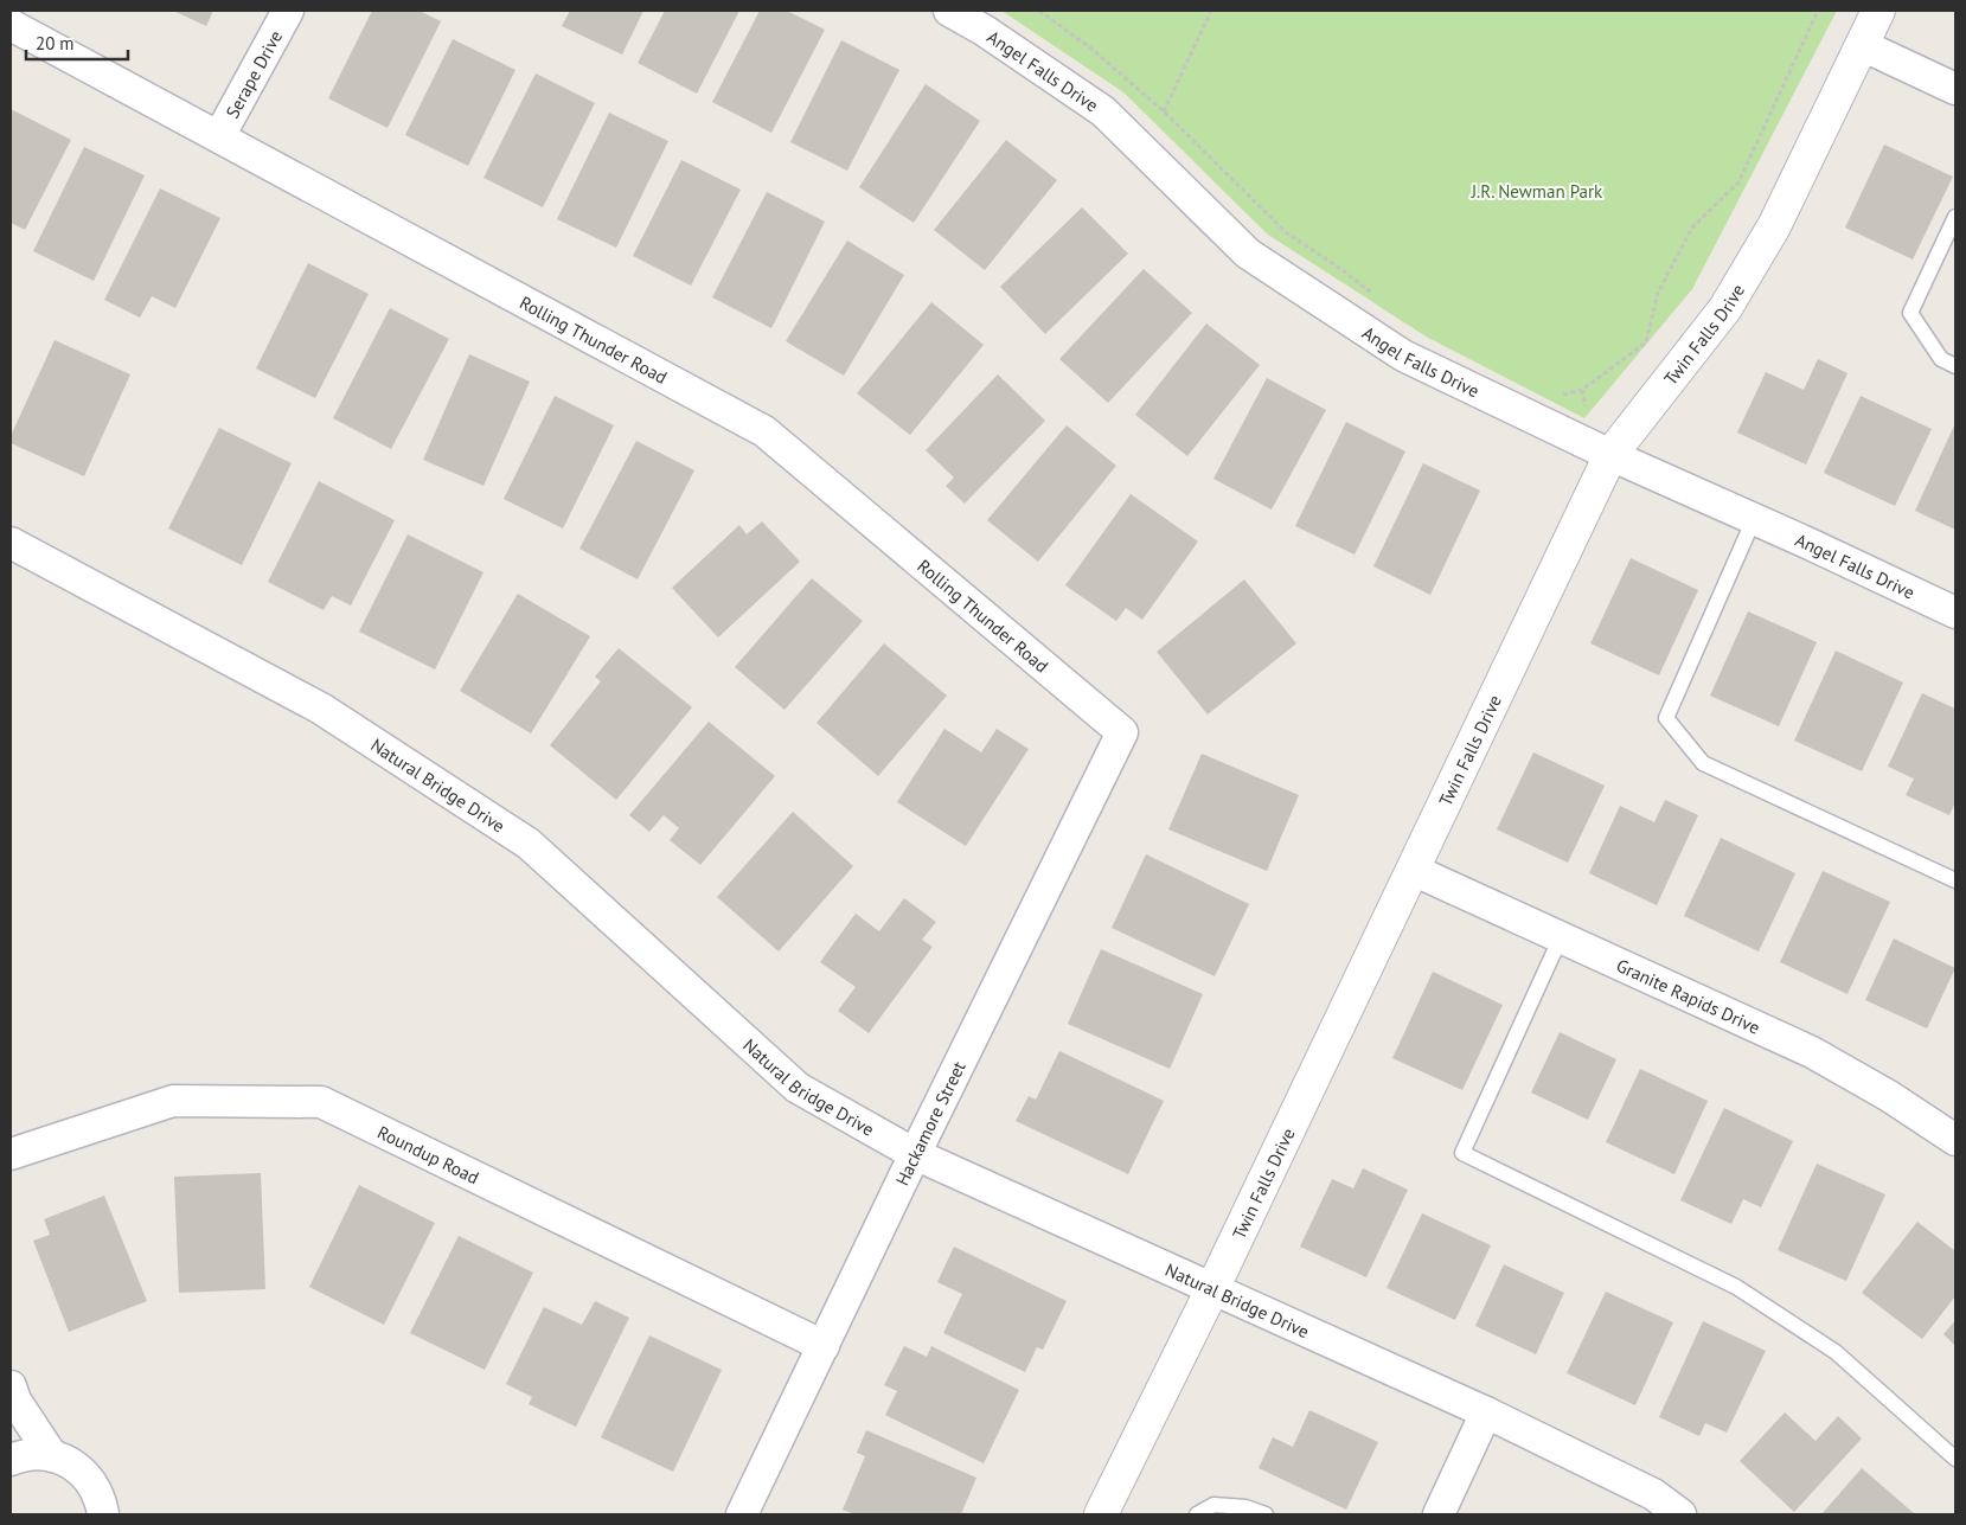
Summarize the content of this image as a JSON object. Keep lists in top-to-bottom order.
{
  "streets": {
    "street": [
      "Angel Falls Drive",
      "Serape Drive",
      "Twin Falls Drive",
      "Rolling Thunder Road",
      "Natural Bridge Drive",
      "Granite Rapids Drive",
      "Hackamore Street",
      "Roundup Road"
    ]
  },
  "crossings": [
    ["Angel Falls Drive", "Twin Falls Drive"],
    ["Serape Drive", "Rolling Thunder Road"],
    ["Twin Falls Drive", "Natural Bridge Drive"],
    ["Twin Falls Drive", "Granite Rapids Drive"],
    ["Rolling Thunder Road", "Hackamore Street"],
    ["Natural Bridge Drive", "Hackamore Street"],
    ["Hackamore Street", "Roundup Road"]
  ],
  "parks": ["J.R. Newman Park"],
  "scale_bar": "20 m"
}
